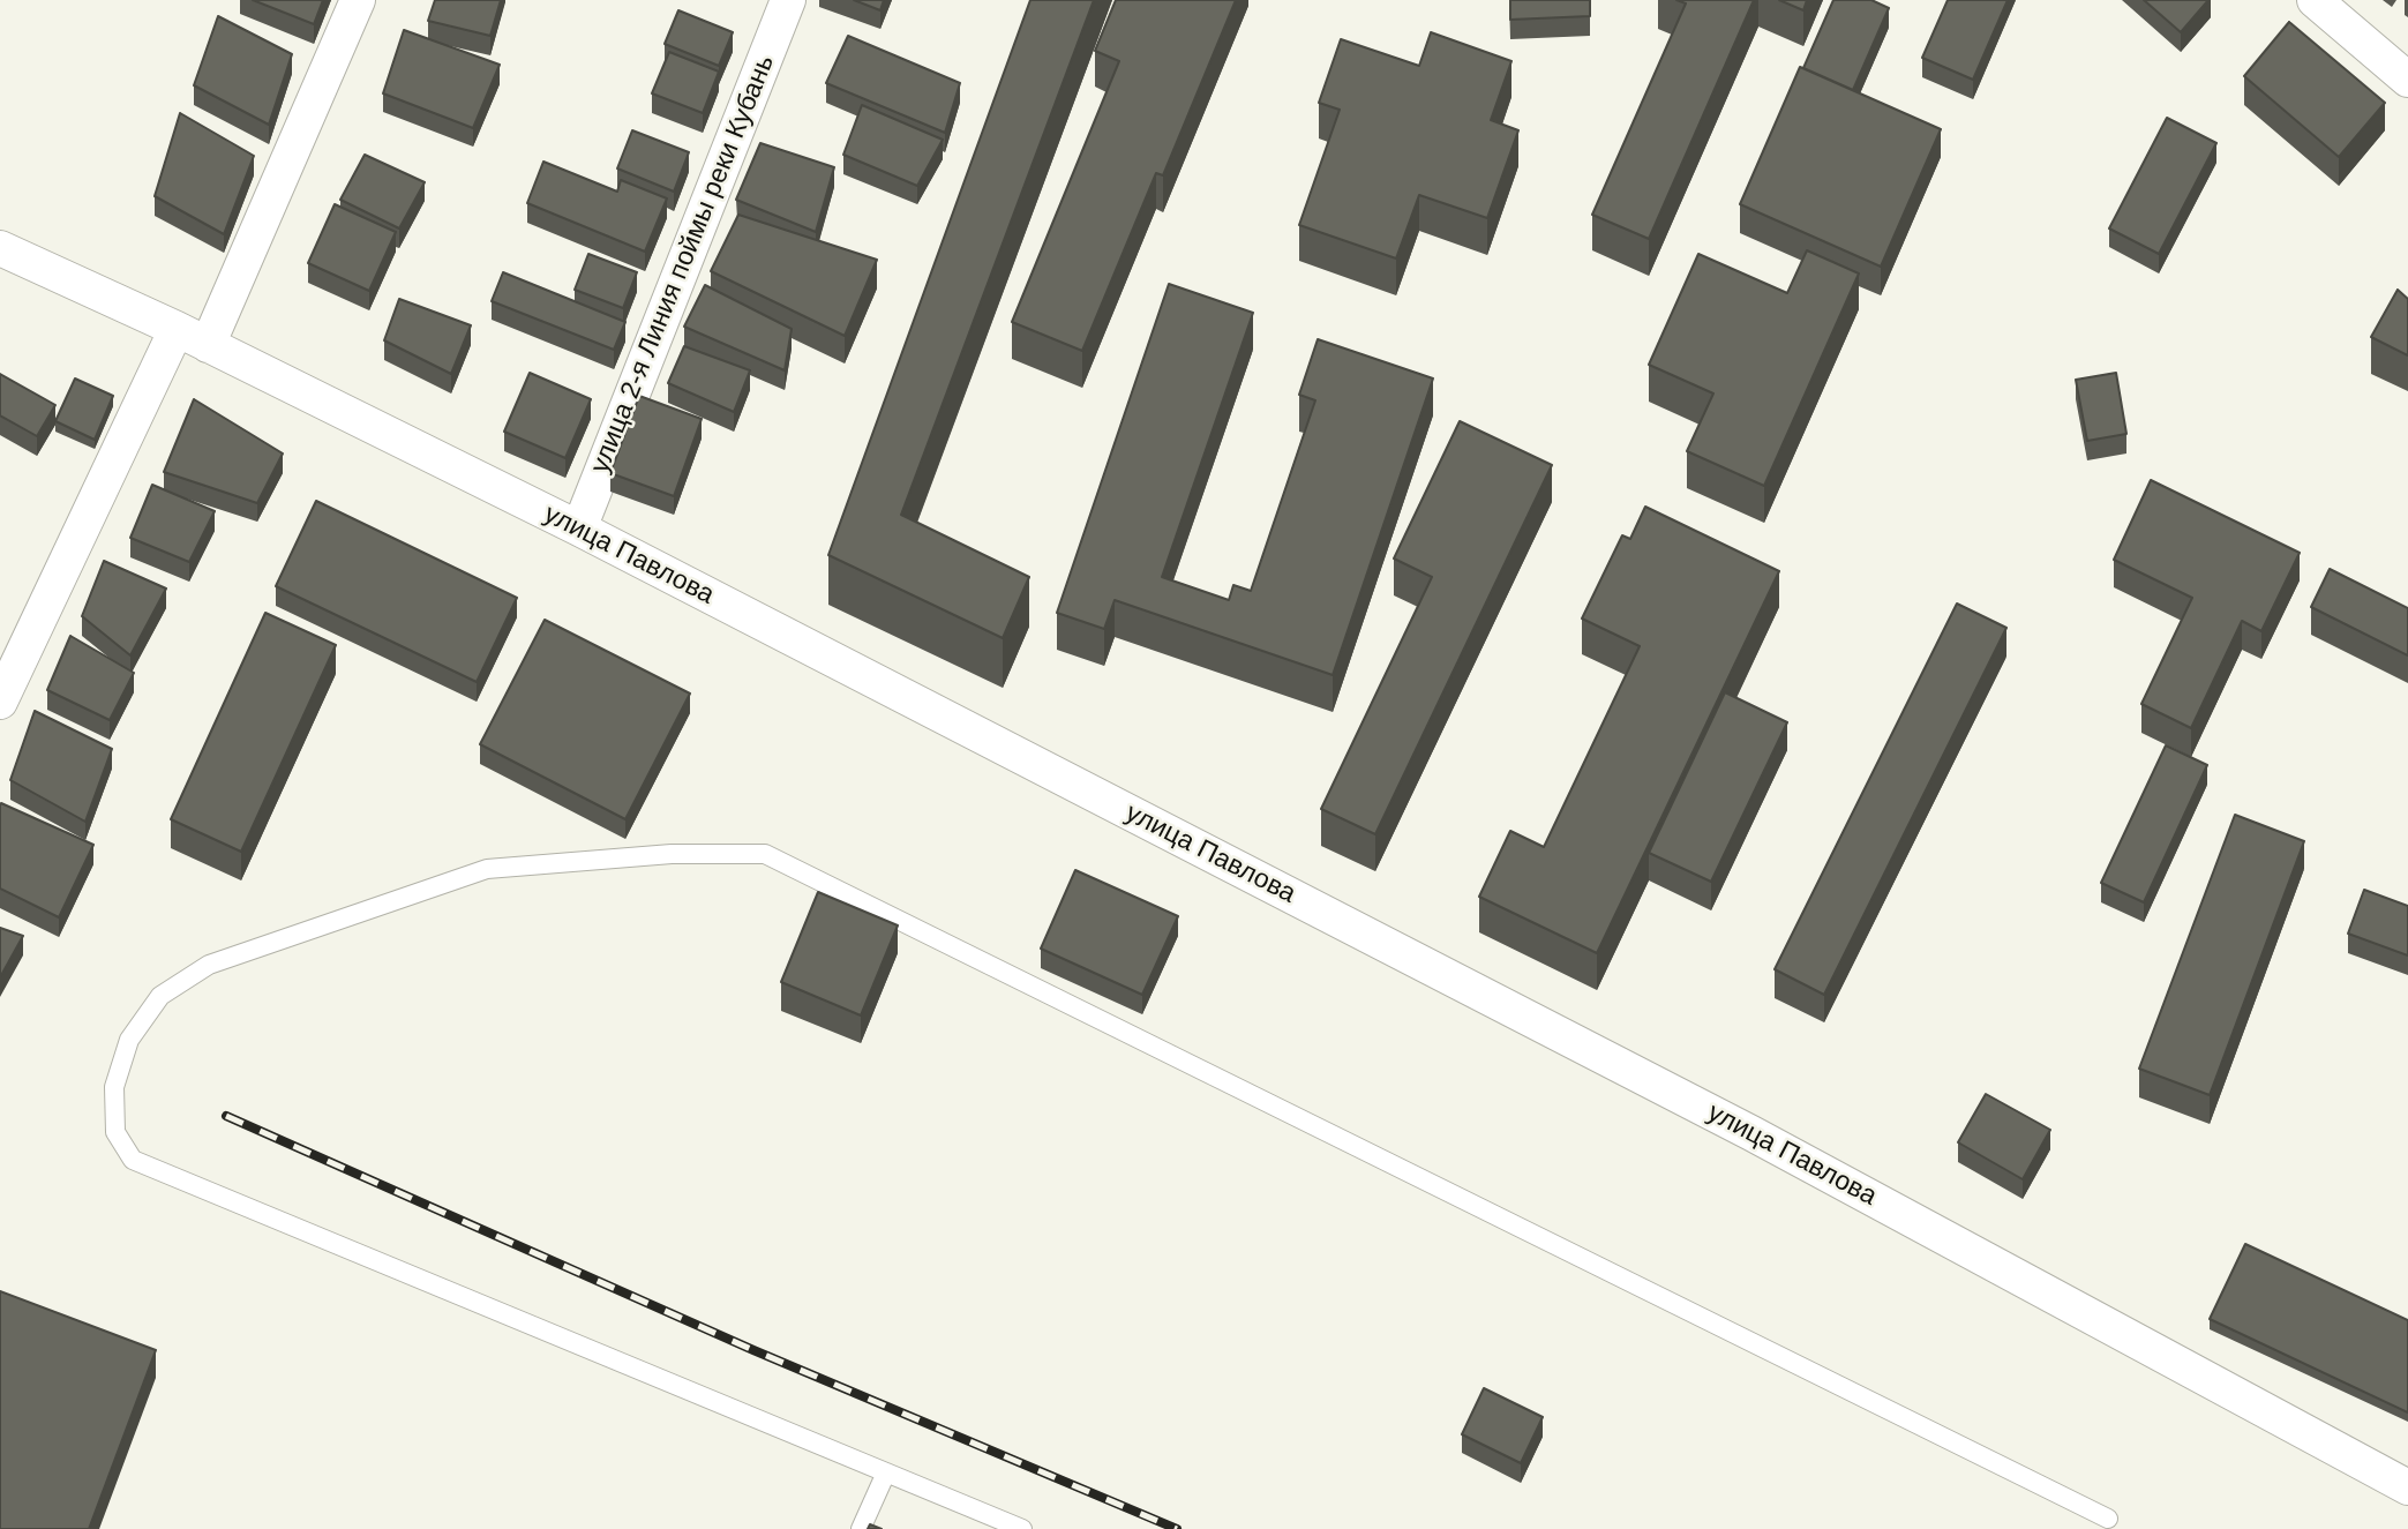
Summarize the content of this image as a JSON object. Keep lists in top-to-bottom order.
{
  "streets": {
    "street": ["улица 2-я Линия поймы реки Кубань", "улица Павлова"]
  },
  "crossings": [
    ["улица 2-я Линия поймы реки Кубань", "улица Павлова"]
  ]
}
